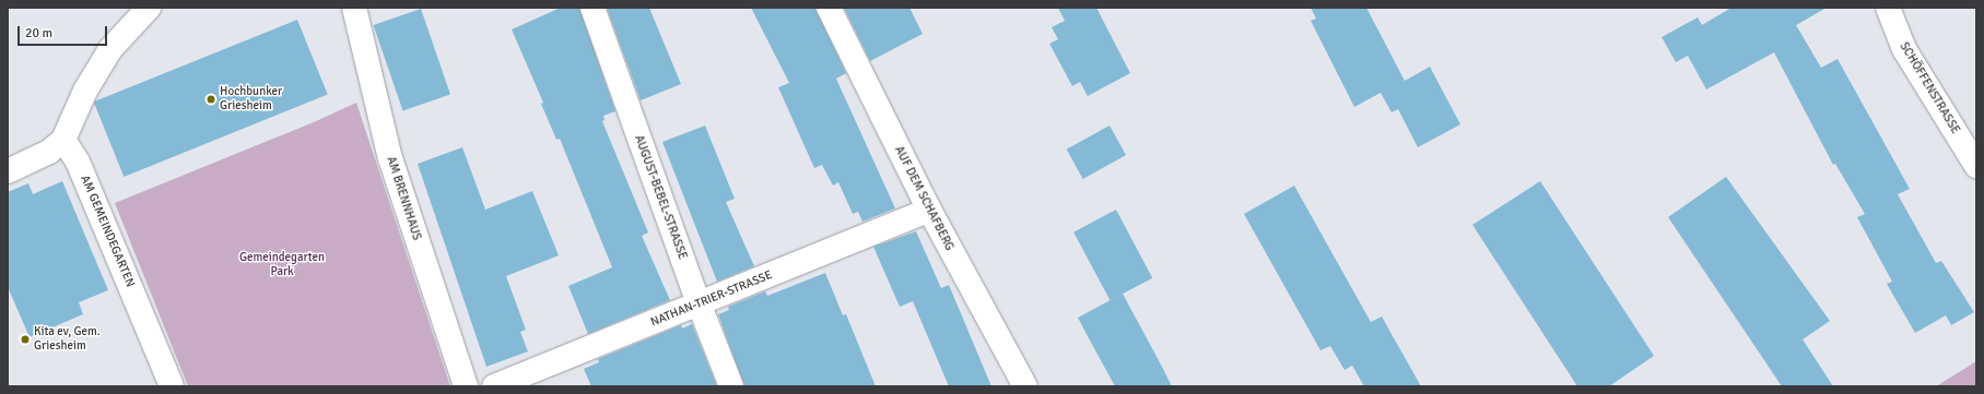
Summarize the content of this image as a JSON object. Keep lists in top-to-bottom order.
{
  "streets": {
    "street": [
      "SCHÖFFENSTRASSE",
      "AUGUST-BEBEL-STRASSE",
      "AM BRENNHAUS",
      "AUF DEM SCHAFBERG",
      "AM GEMEINDEGARTEN",
      "NATHAN-TRIER-STRASSE"
    ]
  },
  "crossings": [
    ["AUGUST-BEBEL-STRASSE", "NATHAN-TRIER-STRASSE"],
    ["AUF DEM SCHAFBERG", "NATHAN-TRIER-STRASSE"]
  ],
  "parks": ["Gemeindegarten Park"],
  "places": ["Hochbunker Griesheim", "Kita ev, Gem. Griesheim"],
  "scale_bar": "20 m"
}
